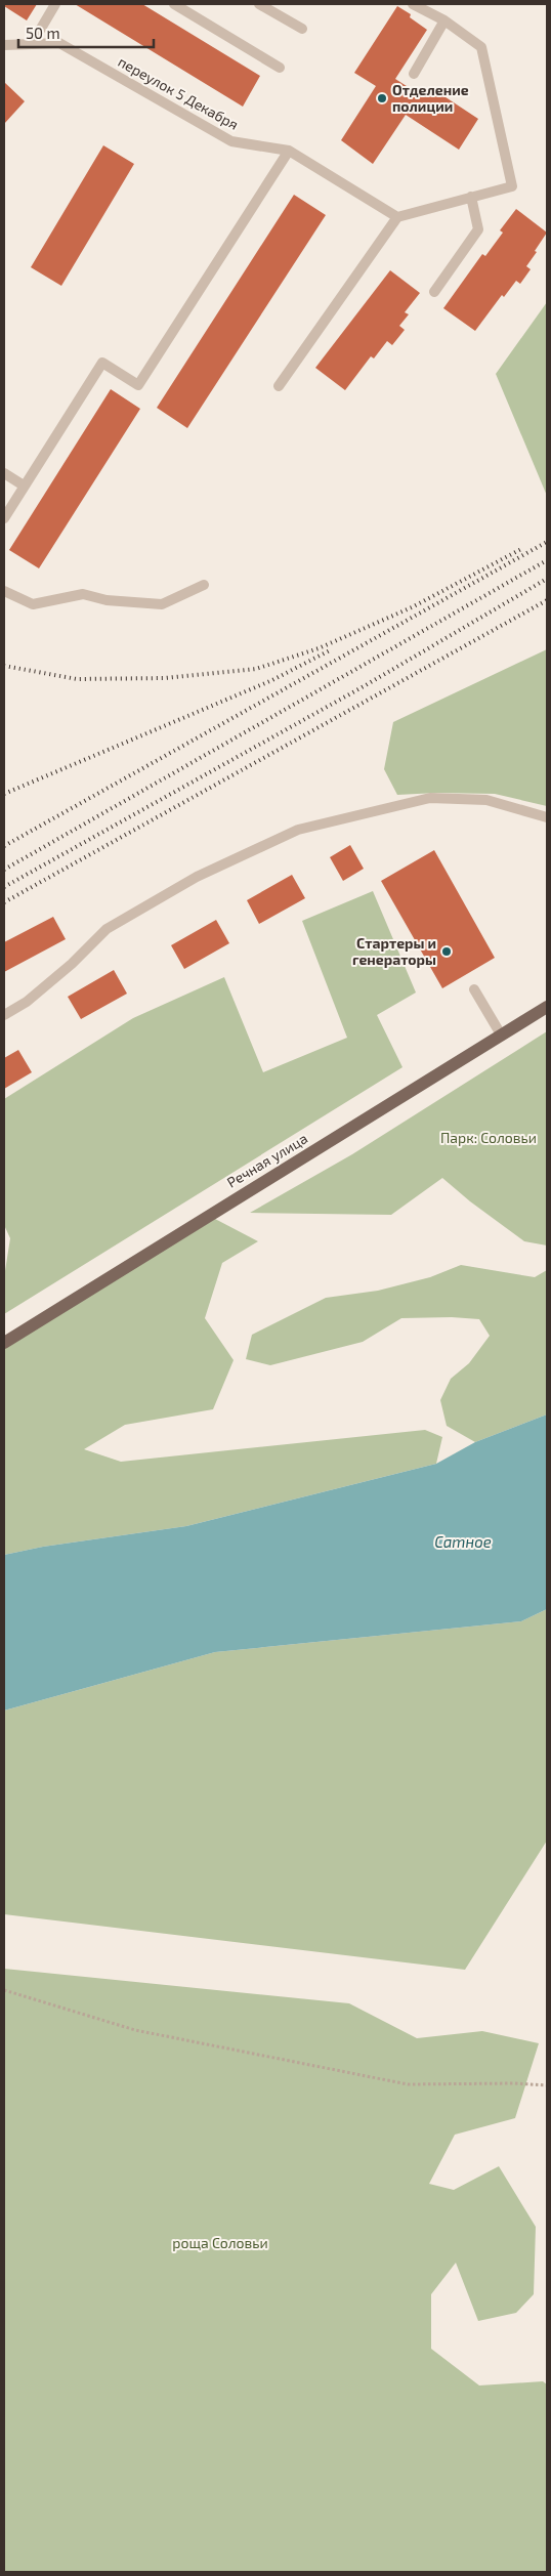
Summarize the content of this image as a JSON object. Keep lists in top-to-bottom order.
{
  "streets": {
    "main road": ["Речная улица"],
    "lane": ["переулок 5 Декабря"]
  },
  "water": ["Сатное"],
  "parks": ["Парк: Соловьи", "роща Соловьи"],
  "places": ["Отделение полиции", "Стартеры и генераторы"],
  "scale_bar": "50 m"
}
